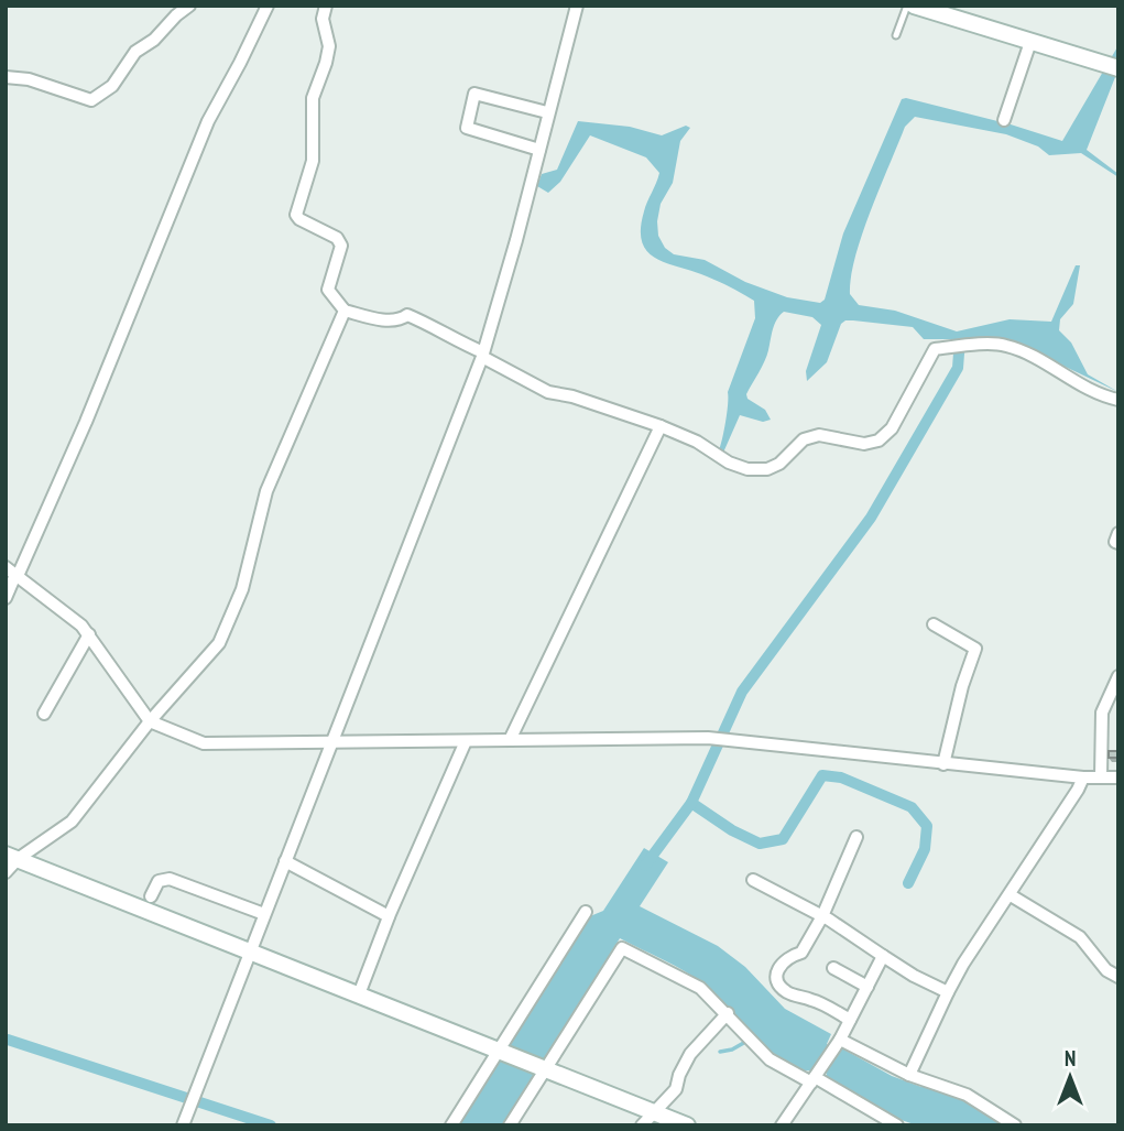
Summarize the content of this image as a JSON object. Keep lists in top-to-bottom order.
{
  "north": "top"
}
